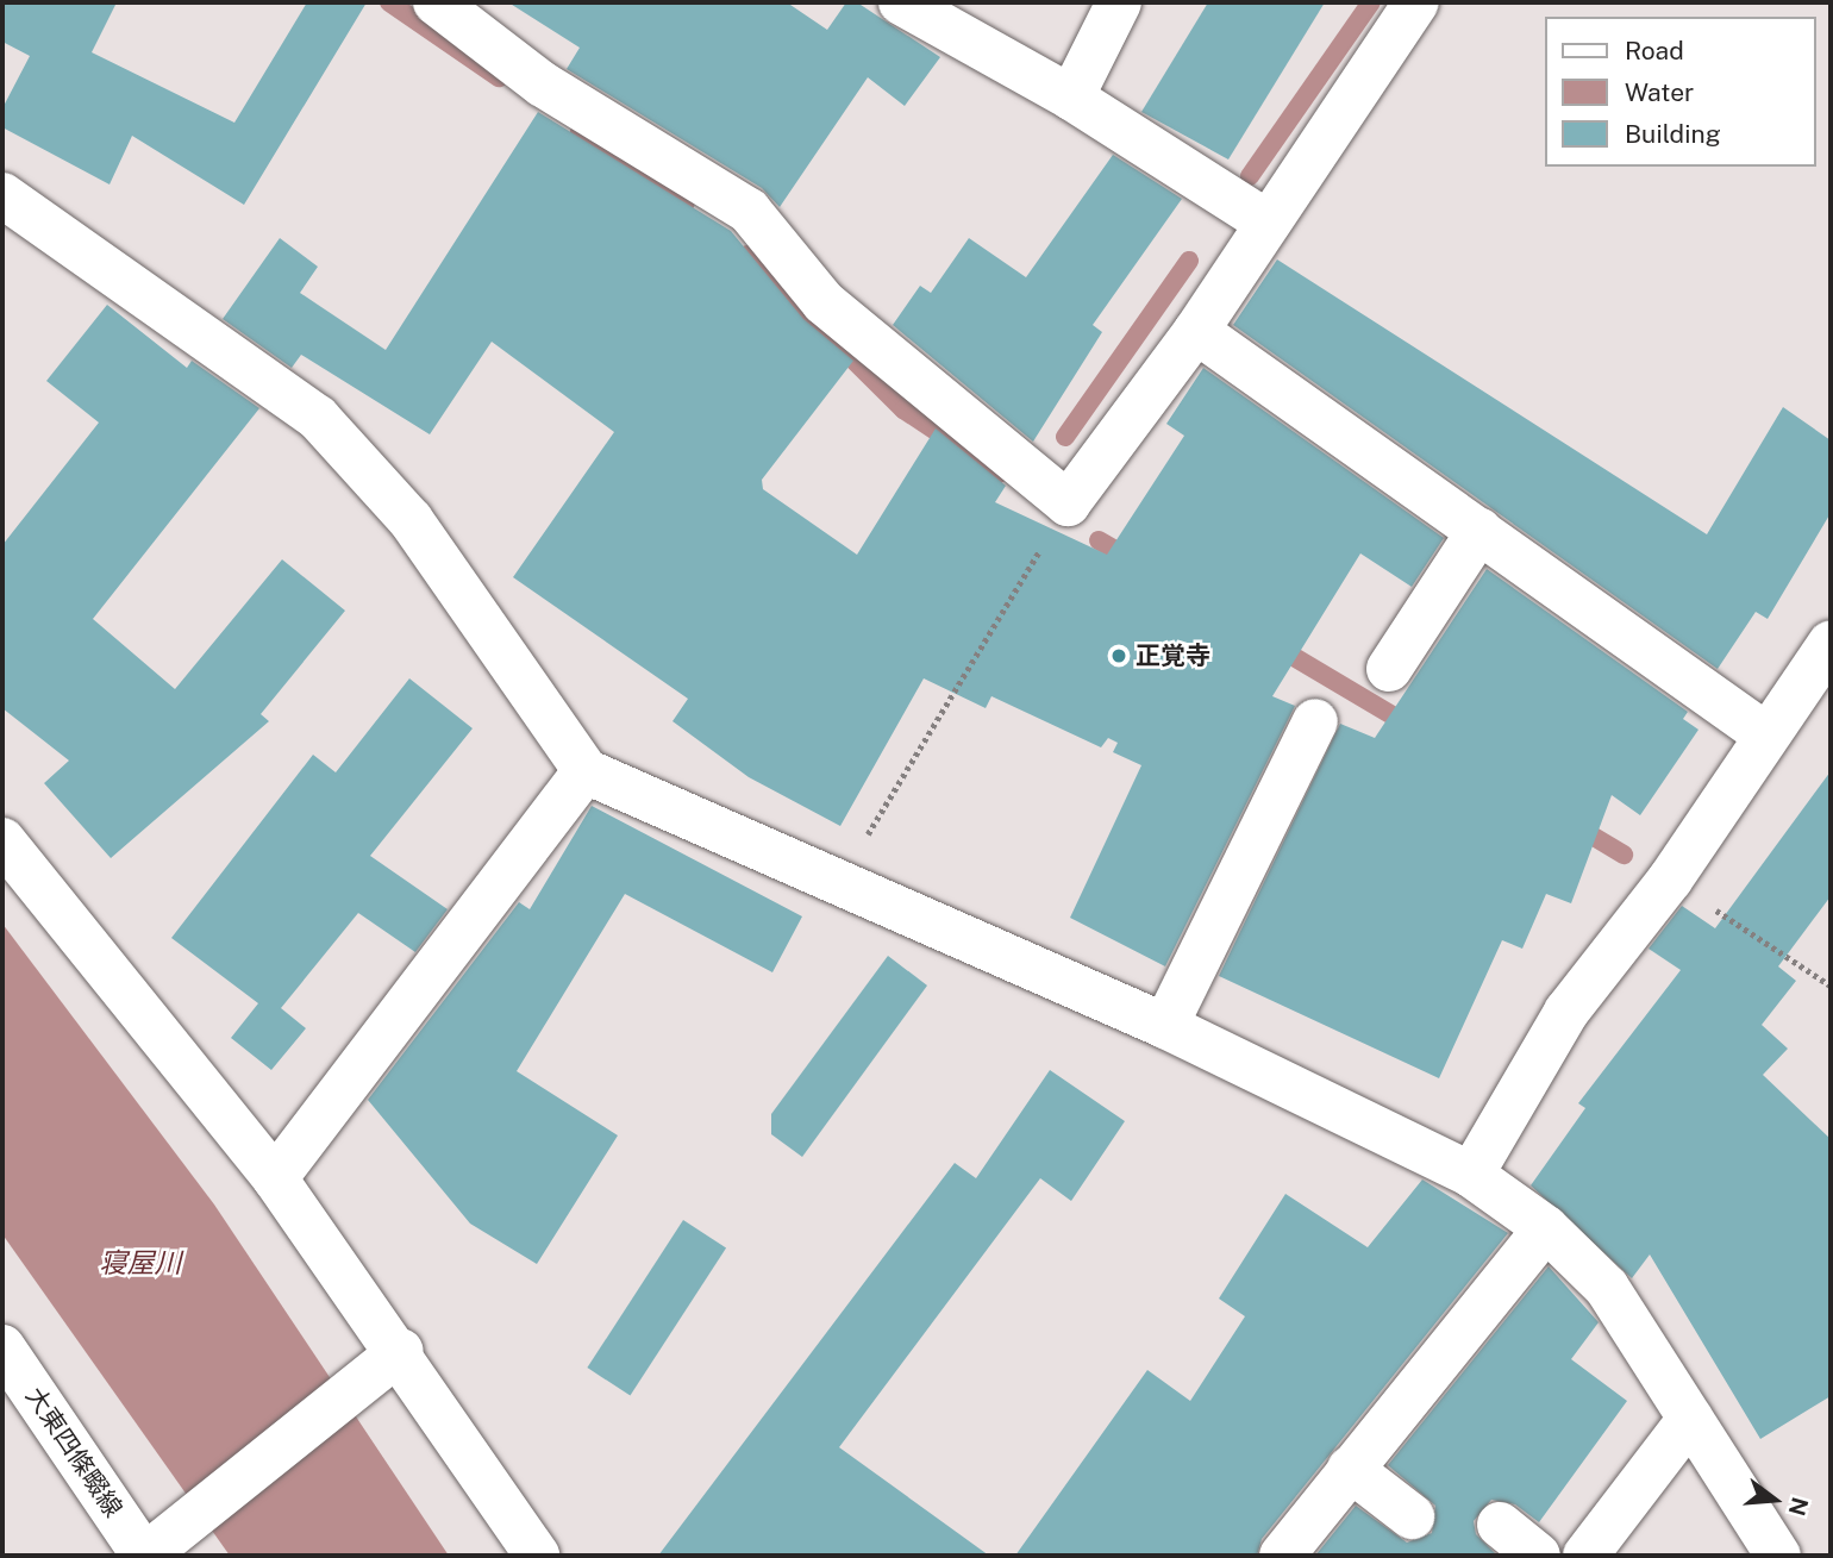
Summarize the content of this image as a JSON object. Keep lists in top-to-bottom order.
{
  "streets": {
    "street": ["大東四條畷線"]
  },
  "water": ["寝屋川"],
  "places": ["正覚寺"],
  "legend": ["Road", "Water", "Building"],
  "north": "right"
}
